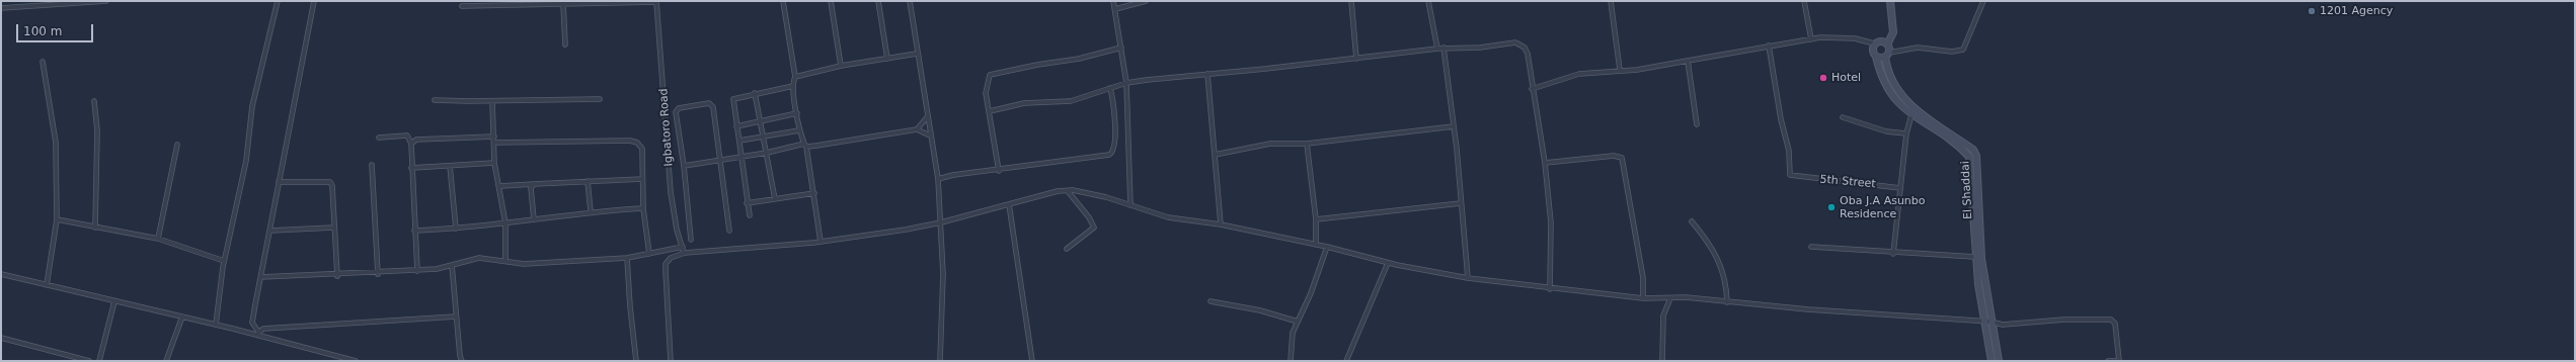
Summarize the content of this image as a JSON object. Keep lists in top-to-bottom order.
{
  "streets": {
    "street": ["Igbatoro Road", "5th Street", "El Shaddai"]
  },
  "places": ["1201 Agency", "Hotel", "Oba J.A Asunbo Residence"],
  "scale_bar": "100 m"
}
